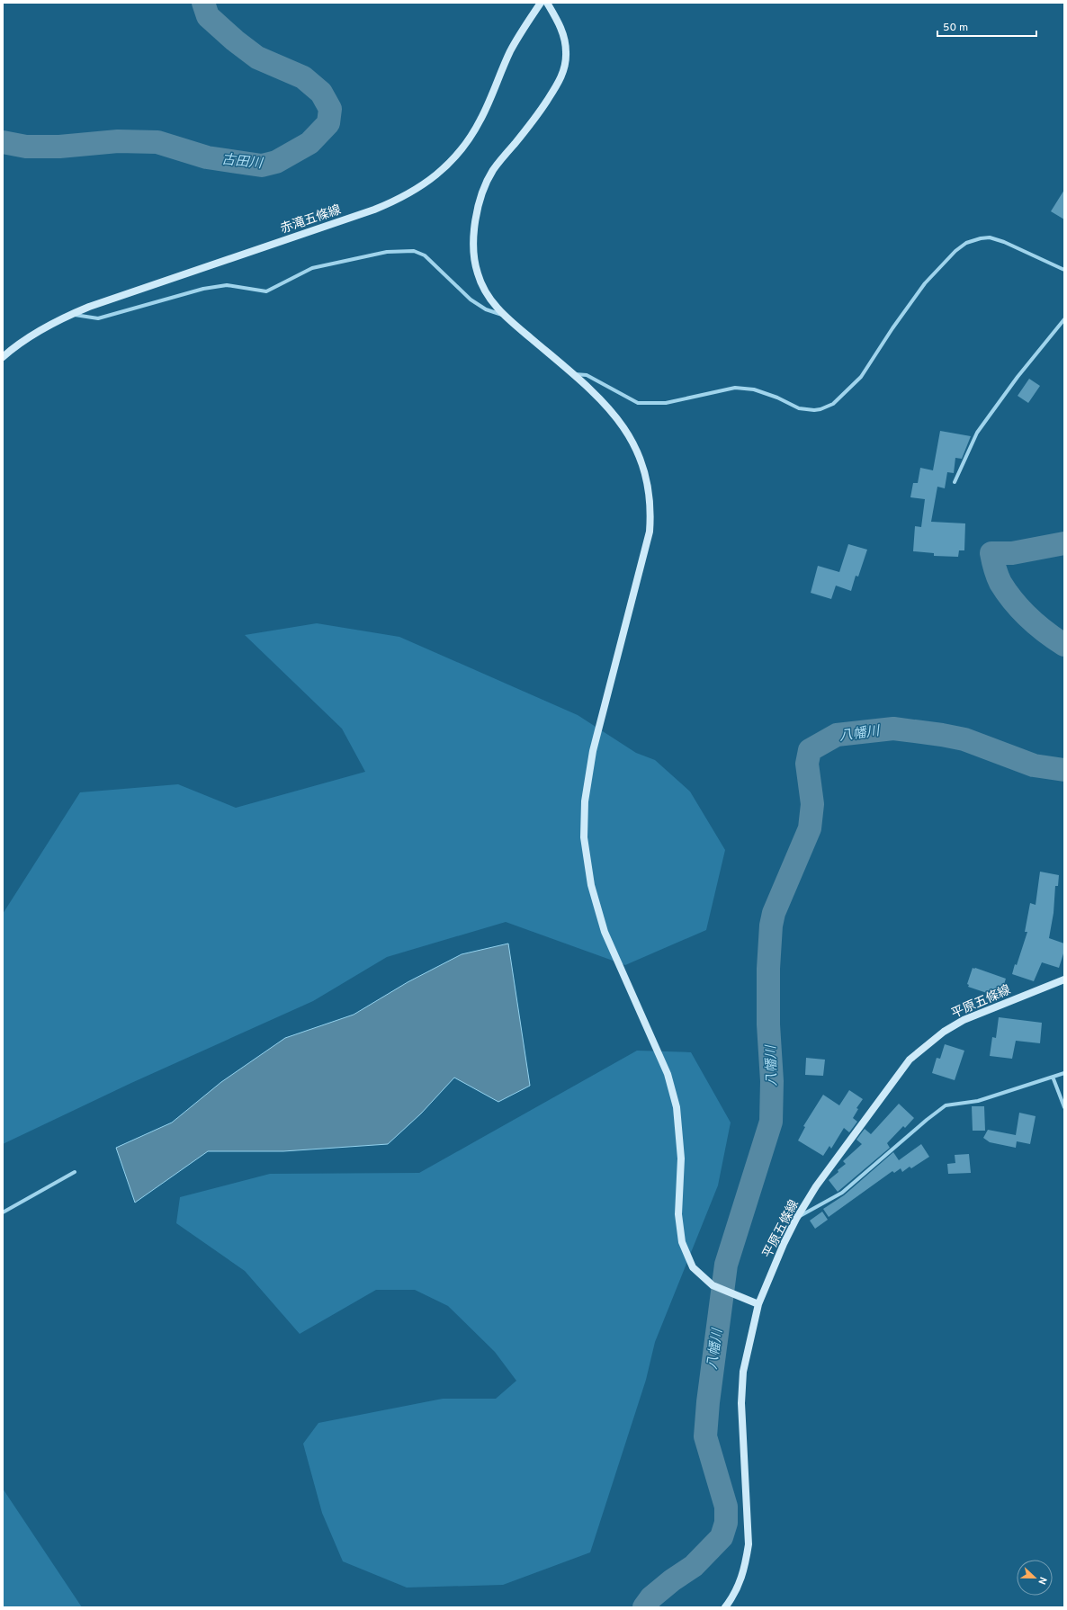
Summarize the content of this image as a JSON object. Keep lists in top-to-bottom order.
{
  "streets": {
    "street": ["赤滝五條線", "平原五條線"]
  },
  "water": ["古田川", "八幡川"],
  "scale_bar": "50 m",
  "north": "right"
}
